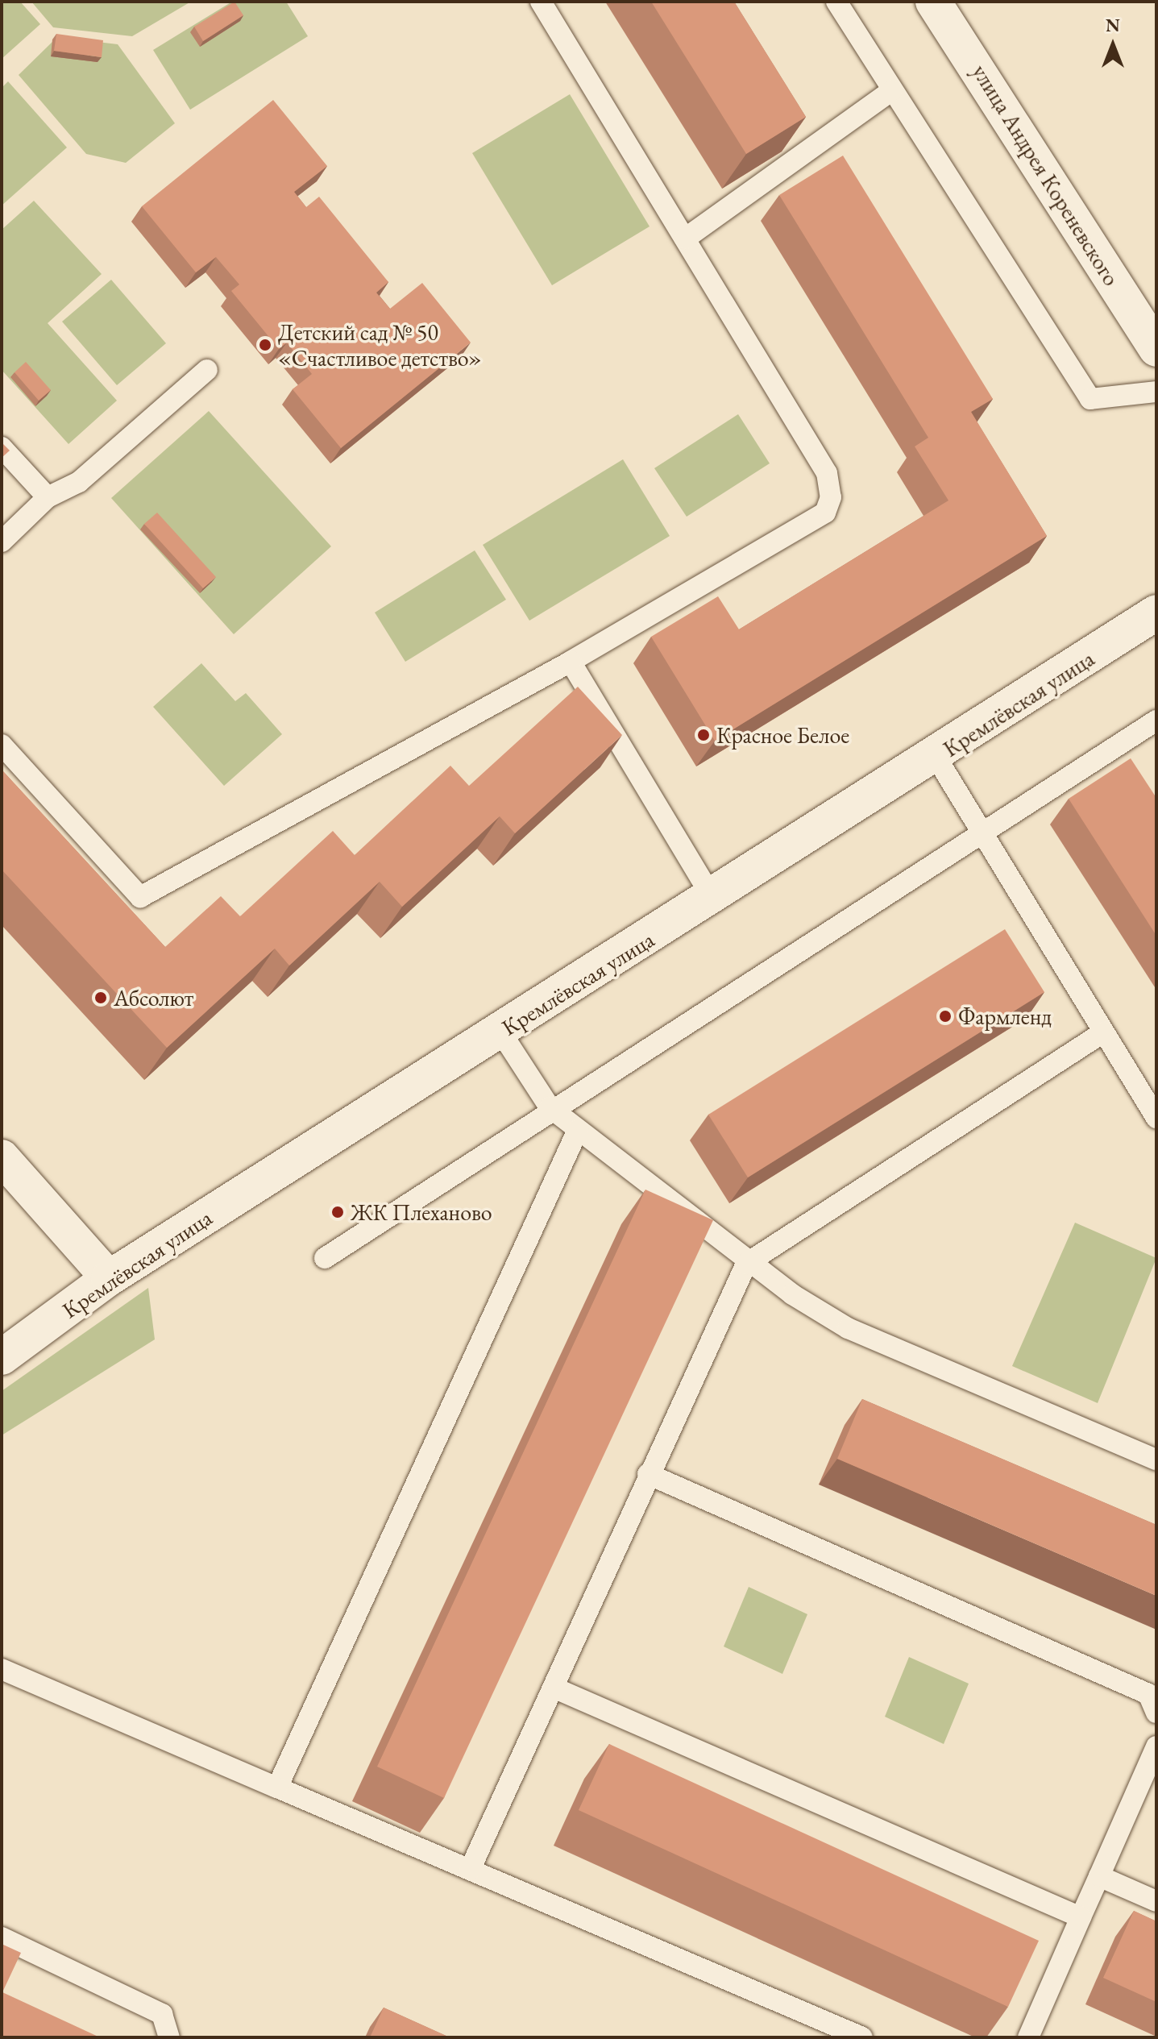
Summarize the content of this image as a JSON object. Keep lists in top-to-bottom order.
{
  "streets": {
    "street": ["улица Андрея Кореневского", "Кремлёвская улица"]
  },
  "places": [
    "Детский сад № 50 «Счастливое детство»",
    "Красное Белое",
    "Абсолют",
    "Фармленд",
    "ЖК Плеханово"
  ],
  "north": "top"
}
